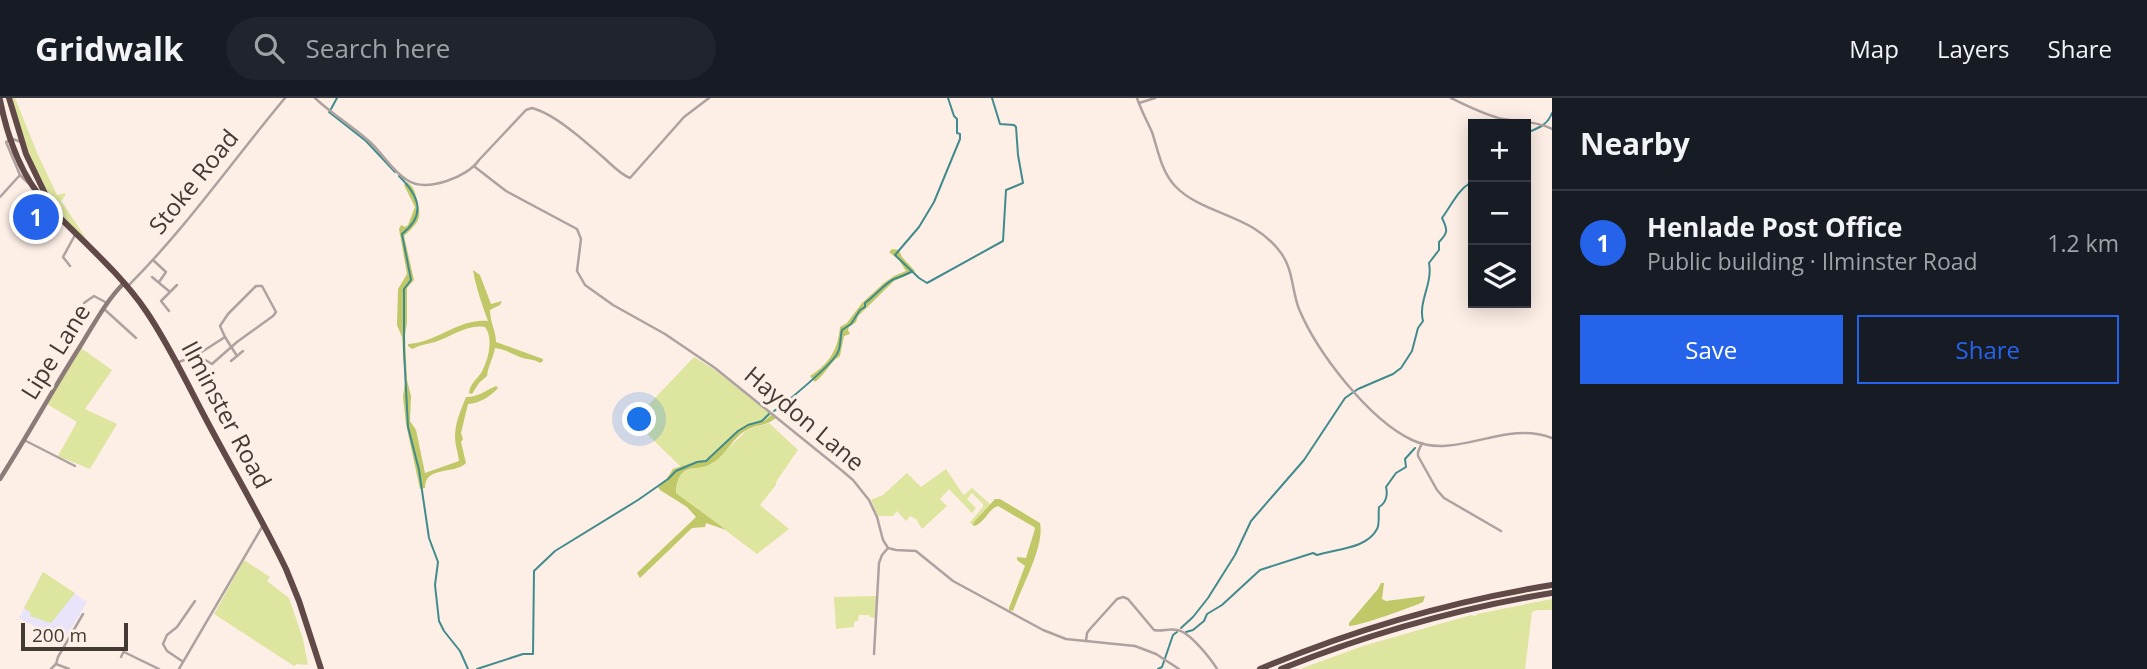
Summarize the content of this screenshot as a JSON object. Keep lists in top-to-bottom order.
{
  "streets": {
    "highway": ["Ilminster Road"],
    "street": ["Stoke Road", "Lipe Lane", "Haydon Lane"]
  },
  "crossings": [
    ["Stoke Road", "Lipe Lane"],
    ["Stoke Road", "Ilminster Road"],
    ["Lipe Lane", "Ilminster Road"]
  ],
  "scale_bar": "200 m",
  "page": {
    "header": "Gridwalk",
    "search": "Search here",
    "nav": ["Map", "Layers", "Share"],
    "heading": "Nearby",
    "map_buttons": ["+", "−"],
    "list": [
      {
        "mark": "1",
        "name": "Henlade Post Office",
        "note": "Public building · Ilminster Road",
        "value": "1.2 km"
      }
    ],
    "pins": "1",
    "buttons": ["Save", "Share"],
    "scale": "200 m"
  }
}
